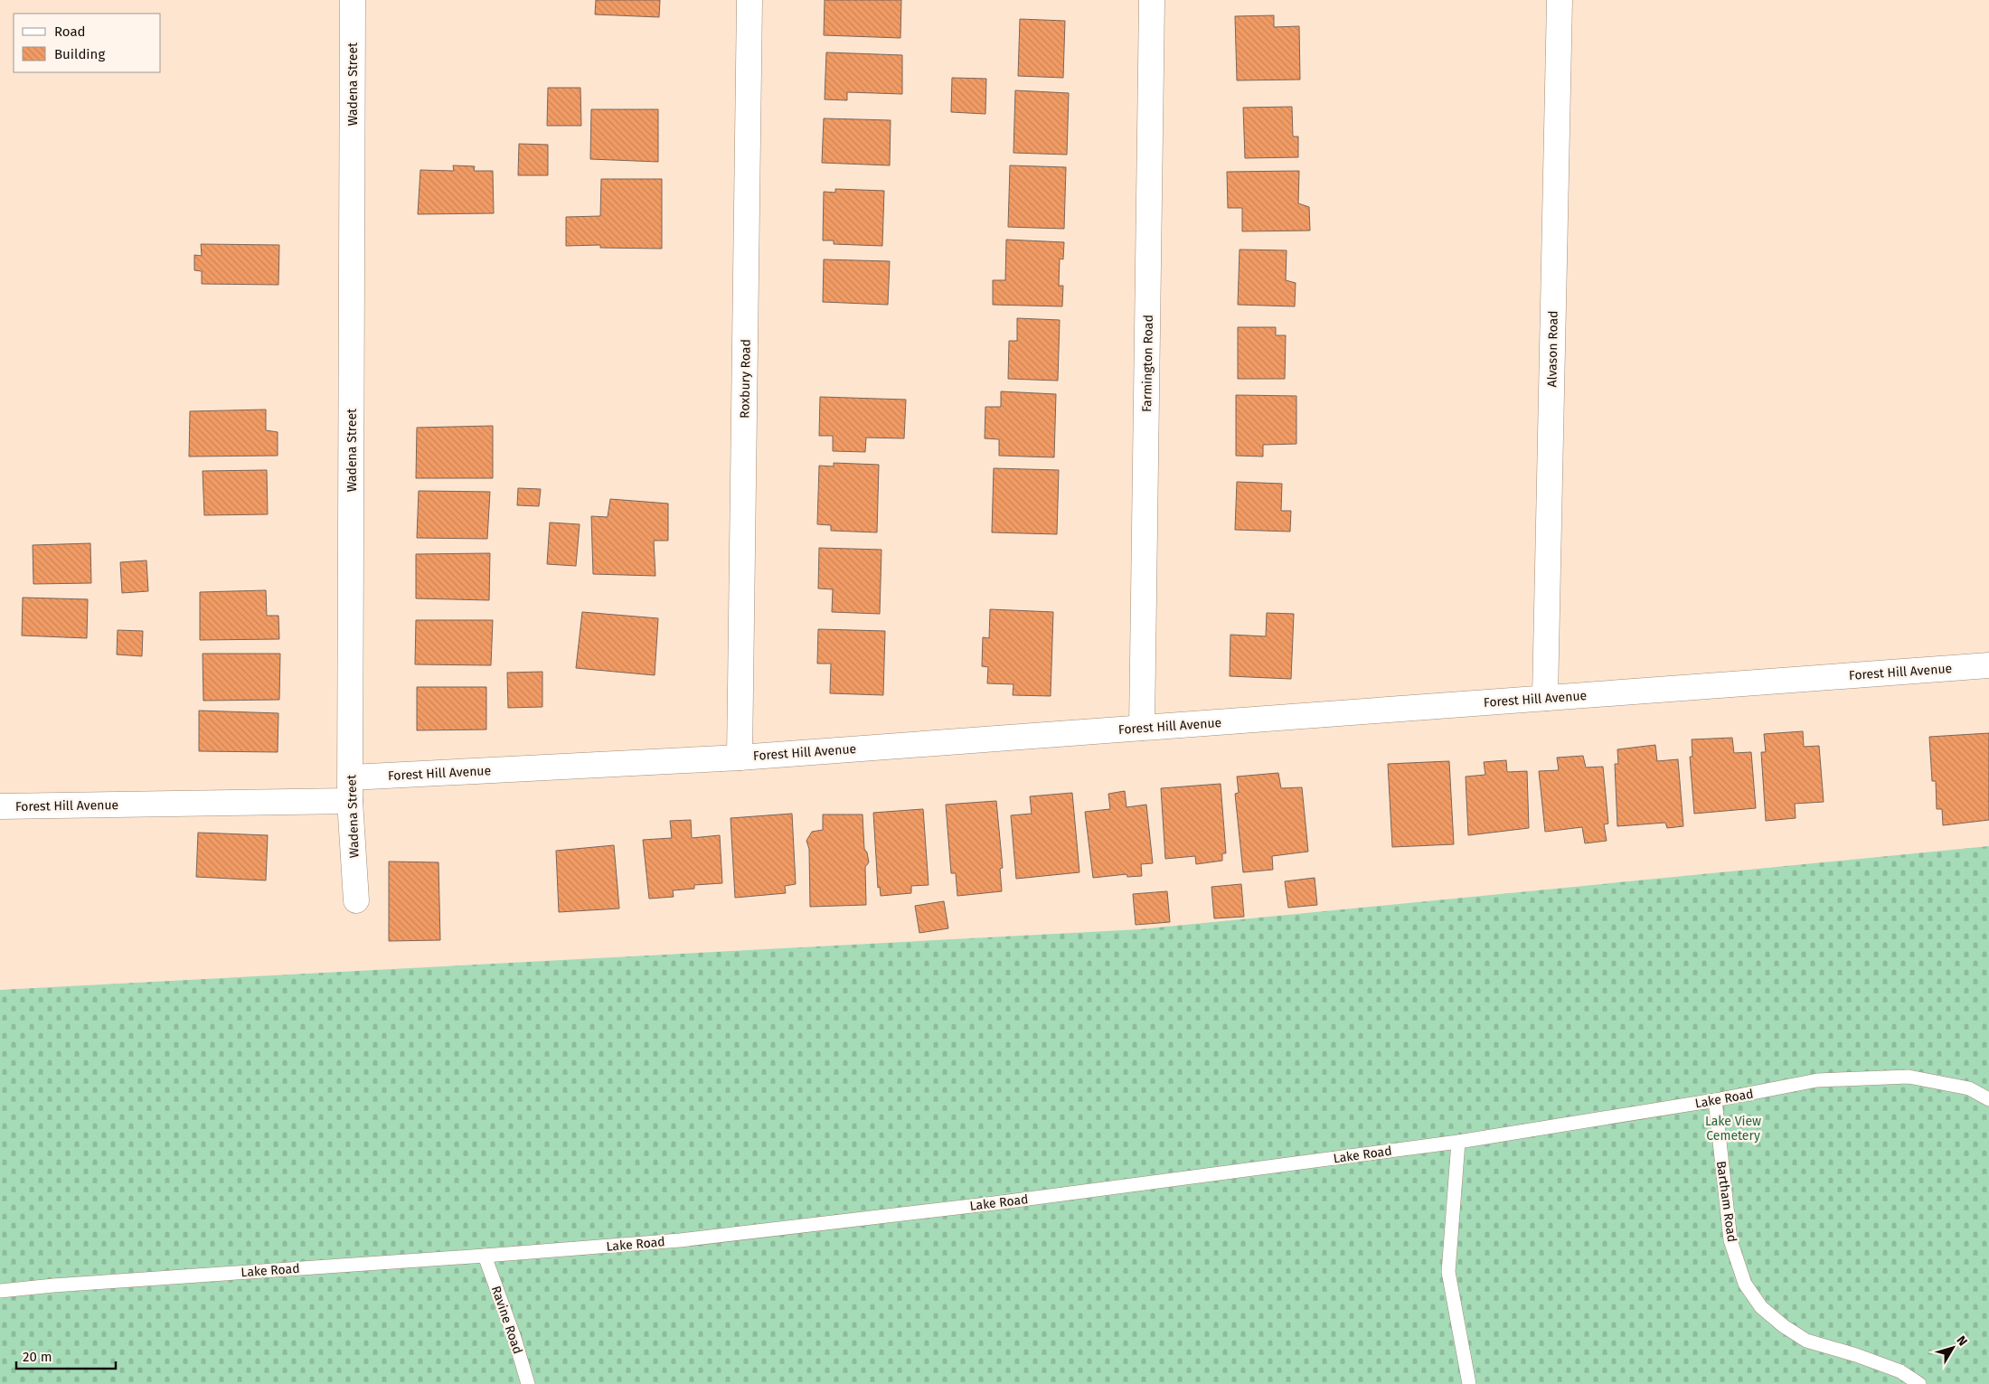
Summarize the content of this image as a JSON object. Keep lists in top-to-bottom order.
{
  "streets": {
    "street": [
      "Wadena Street",
      "Alvason Road",
      "Farmington Road",
      "Roxbury Road",
      "Forest Hill Avenue"
    ],
    "lane": ["Lake Road", "Bartham Road", "Ravine Road"]
  },
  "crossings": [
    ["Wadena Street", "Forest Hill Avenue"],
    ["Alvason Road", "Forest Hill Avenue"],
    ["Farmington Road", "Forest Hill Avenue"],
    ["Roxbury Road", "Forest Hill Avenue"],
    ["Lake Road", "Bartham Road"],
    ["Lake Road", "Ravine Road"]
  ],
  "parks": ["Lake View Cemetery"],
  "legend": ["Road", "Building"],
  "scale_bar": "20 m",
  "north": "top right"
}
